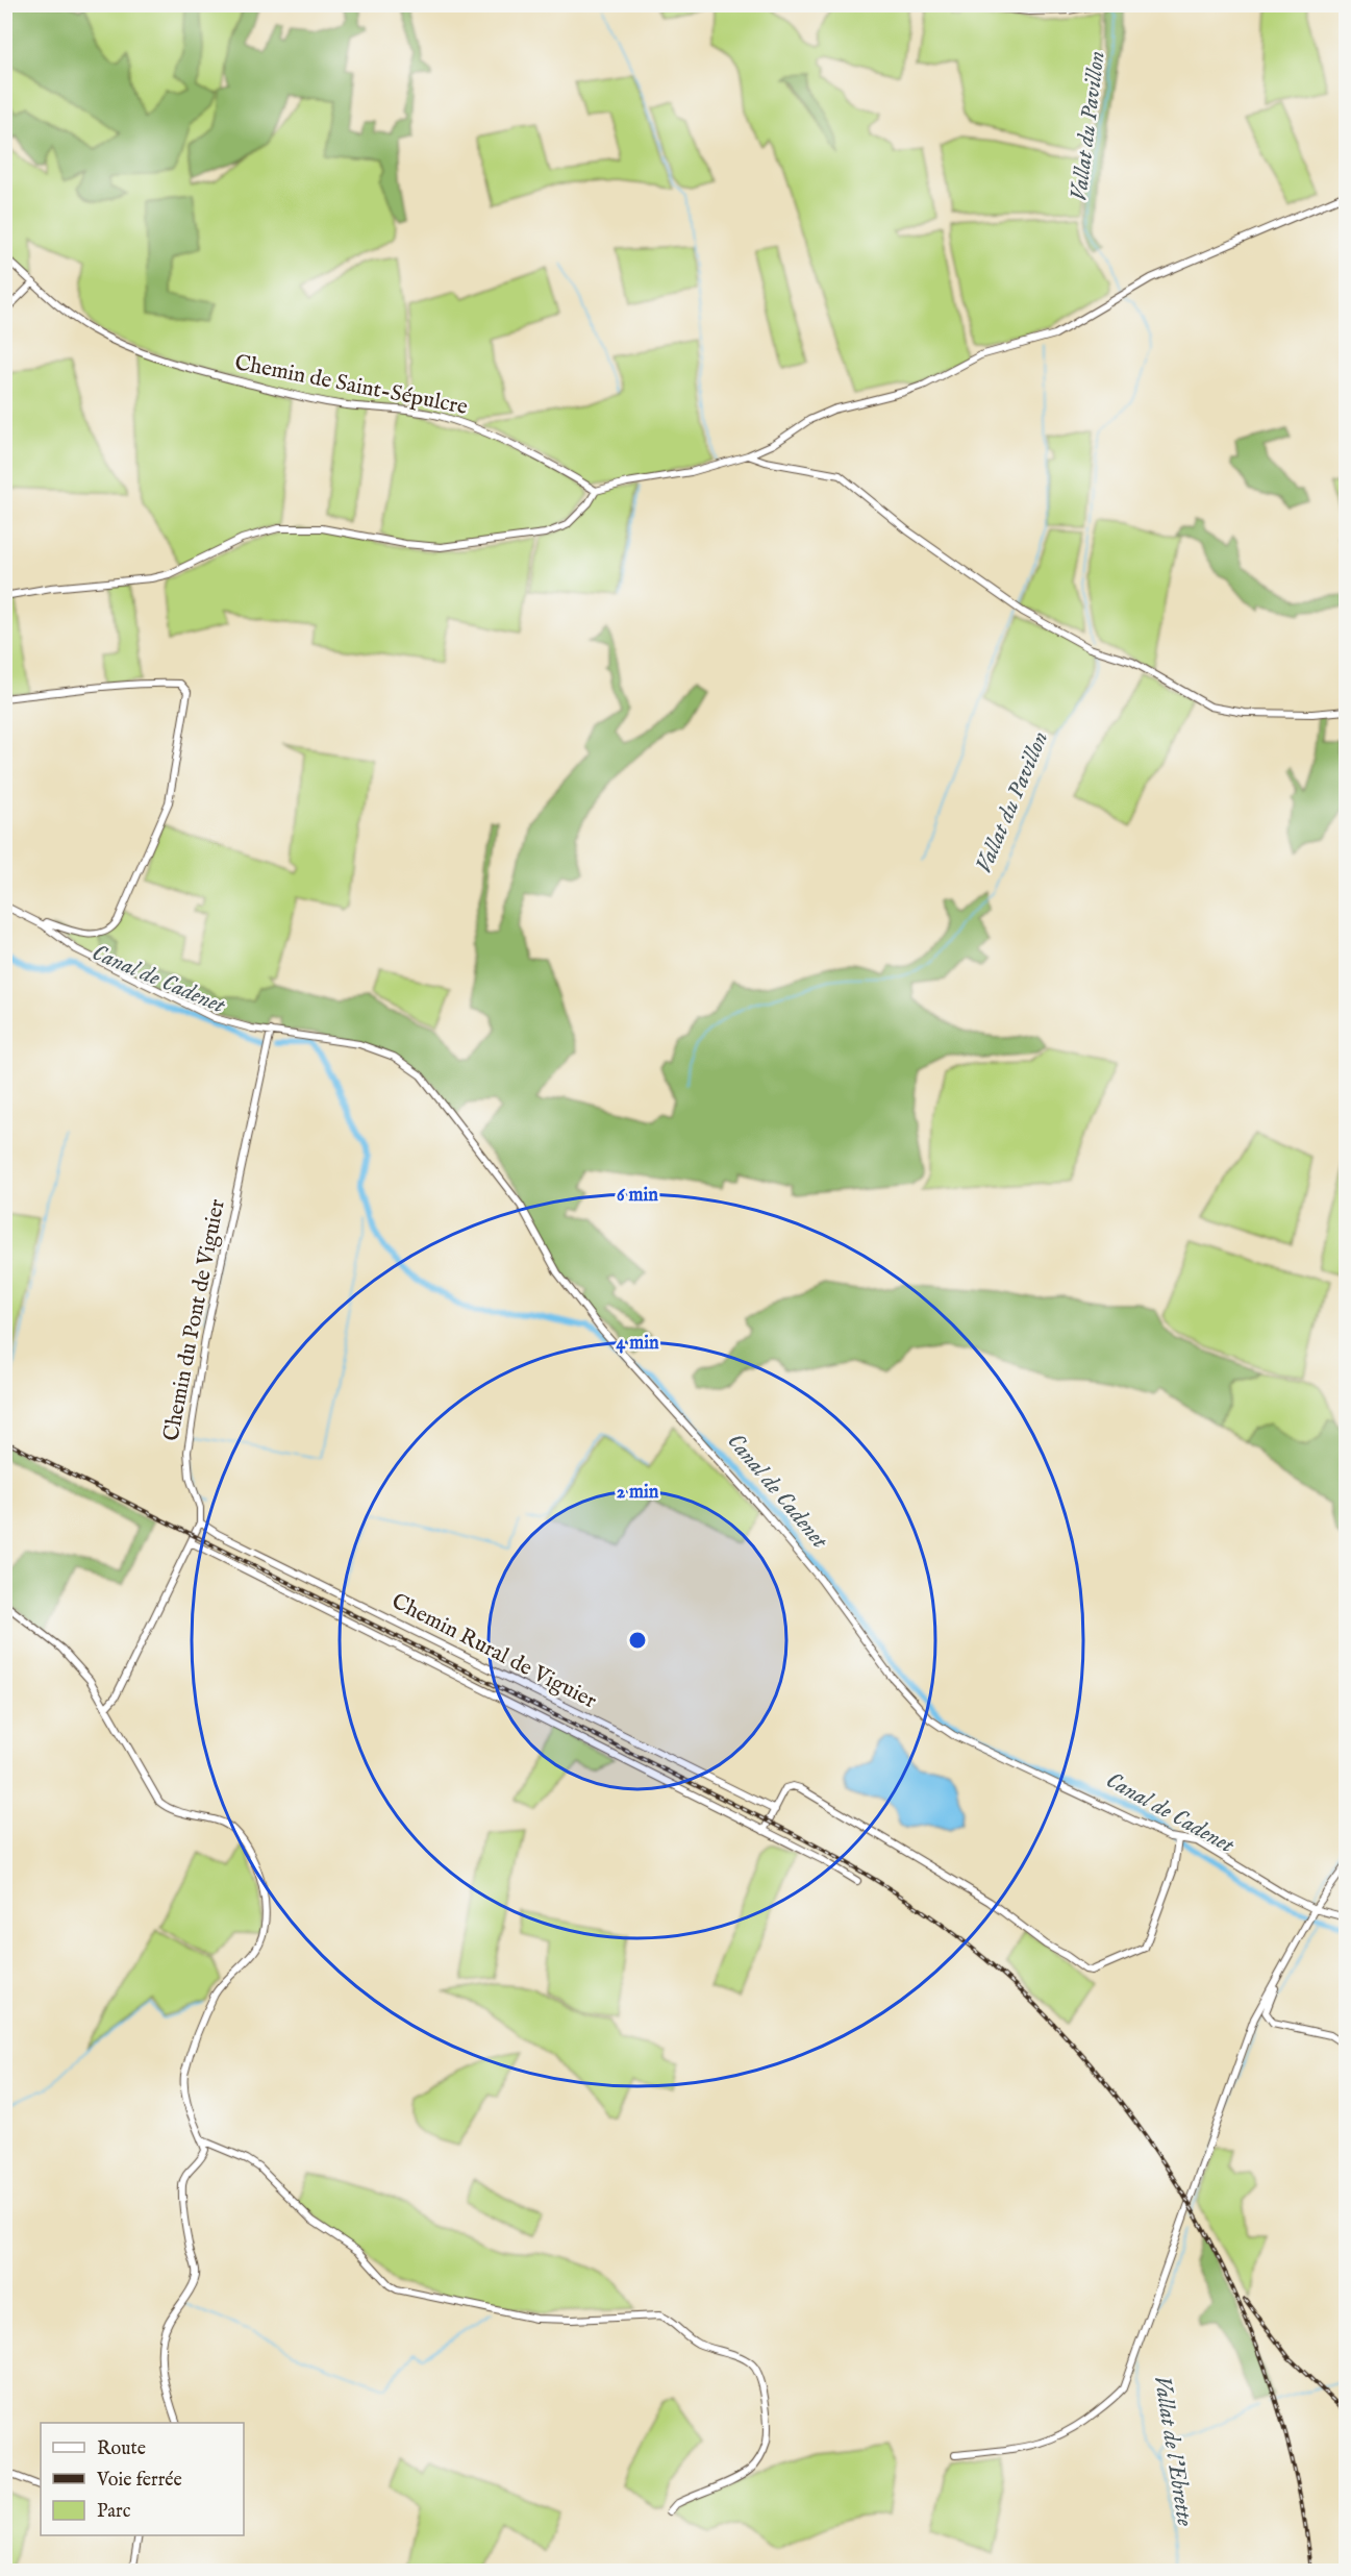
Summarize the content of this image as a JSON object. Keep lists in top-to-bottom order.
{
  "streets": {
    "street": ["Chemin de Saint-Sépulcre", "Chemin du Pont de Viguier", "Chemin Rural de Viguier"]
  },
  "crossings": [
    ["Chemin du Pont de Viguier", "Chemin Rural de Viguier"]
  ],
  "water": ["Vallat du Pavillon", "Canal de Cadenet", "Vallat de l'Ebrette"],
  "legend": ["Route", "Voie ferrée", "Parc"],
  "rings": ["6 min", "4 min", "2 min"]
}
